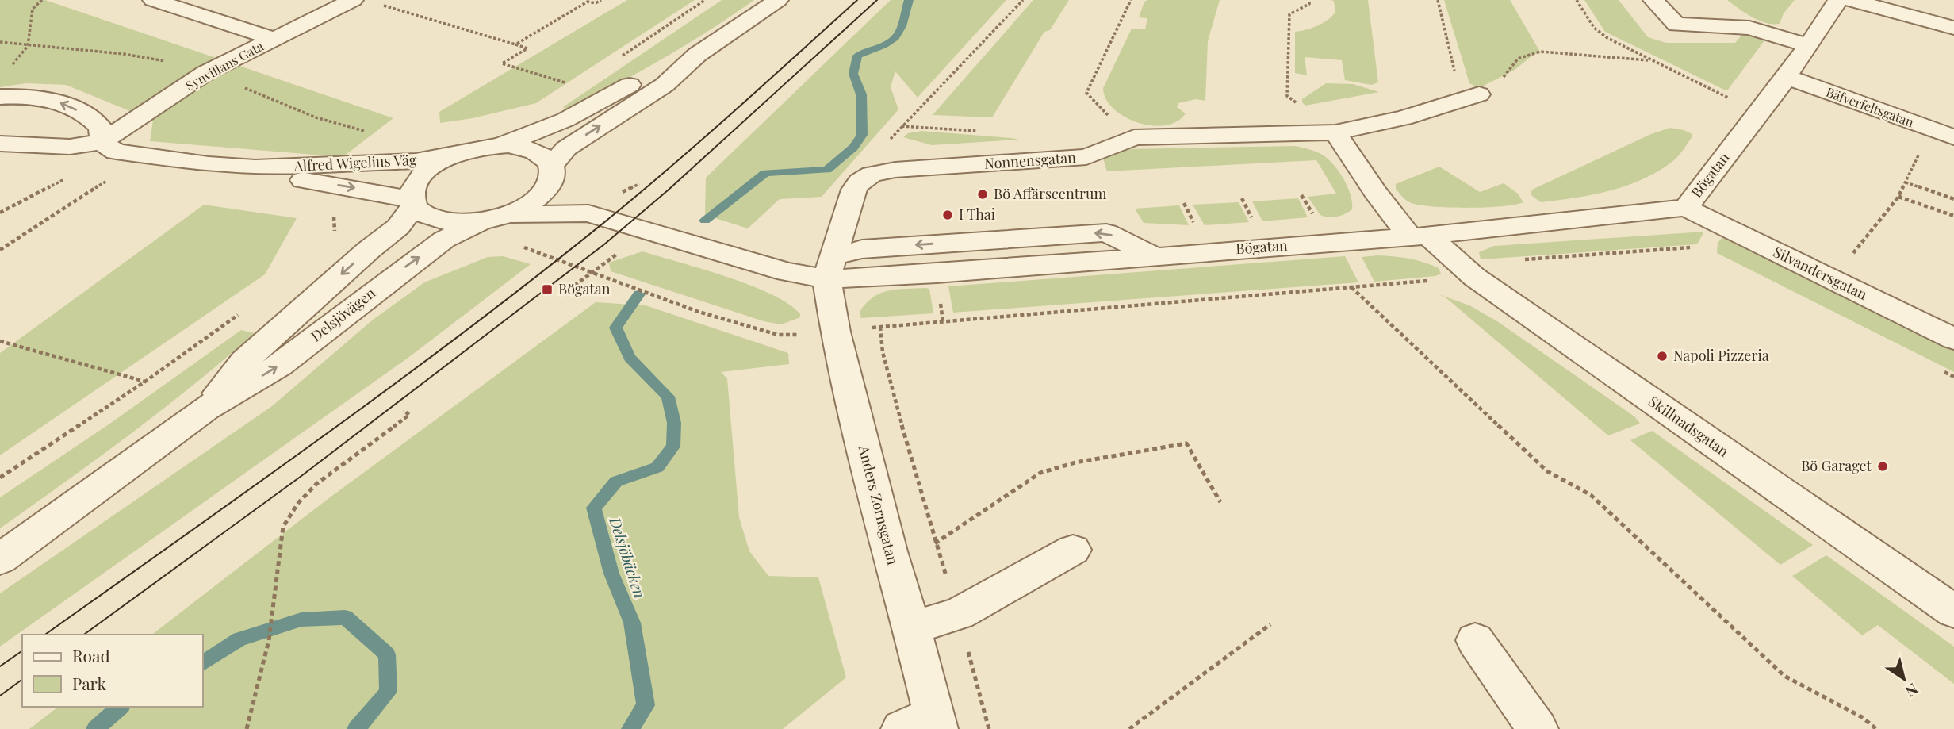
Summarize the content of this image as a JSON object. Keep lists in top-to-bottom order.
{
  "streets": {
    "street": [
      "Synvillans Gata",
      "Bäfverfeltsgatan",
      "Nonnensgatan",
      "Alfred Wigelius Väg",
      "Bögatan",
      "Silvandersgatan",
      "Delsjövägen",
      "Skillnadsgatan",
      "Anders Zornsgatan"
    ]
  },
  "crossings": [
    ["Synvillans Gata", "Alfred Wigelius Väg"],
    ["Bäfverfeltsgatan", "Bögatan"],
    ["Alfred Wigelius Väg", "Delsjövägen"],
    ["Bögatan", "Silvandersgatan"],
    ["Bögatan", "Skillnadsgatan"],
    ["Bögatan", "Anders Zornsgatan"]
  ],
  "water": ["Delsjöbäcken"],
  "places": {
    "other": [
      "Bö Affärscentrum",
      "I Thai",
      "Napoli Pizzeria",
      "Bö Garaget"
    ],
    "transit": ["Bögatan"]
  },
  "legend": ["Road", "Park"],
  "north": "bottom right"
}
